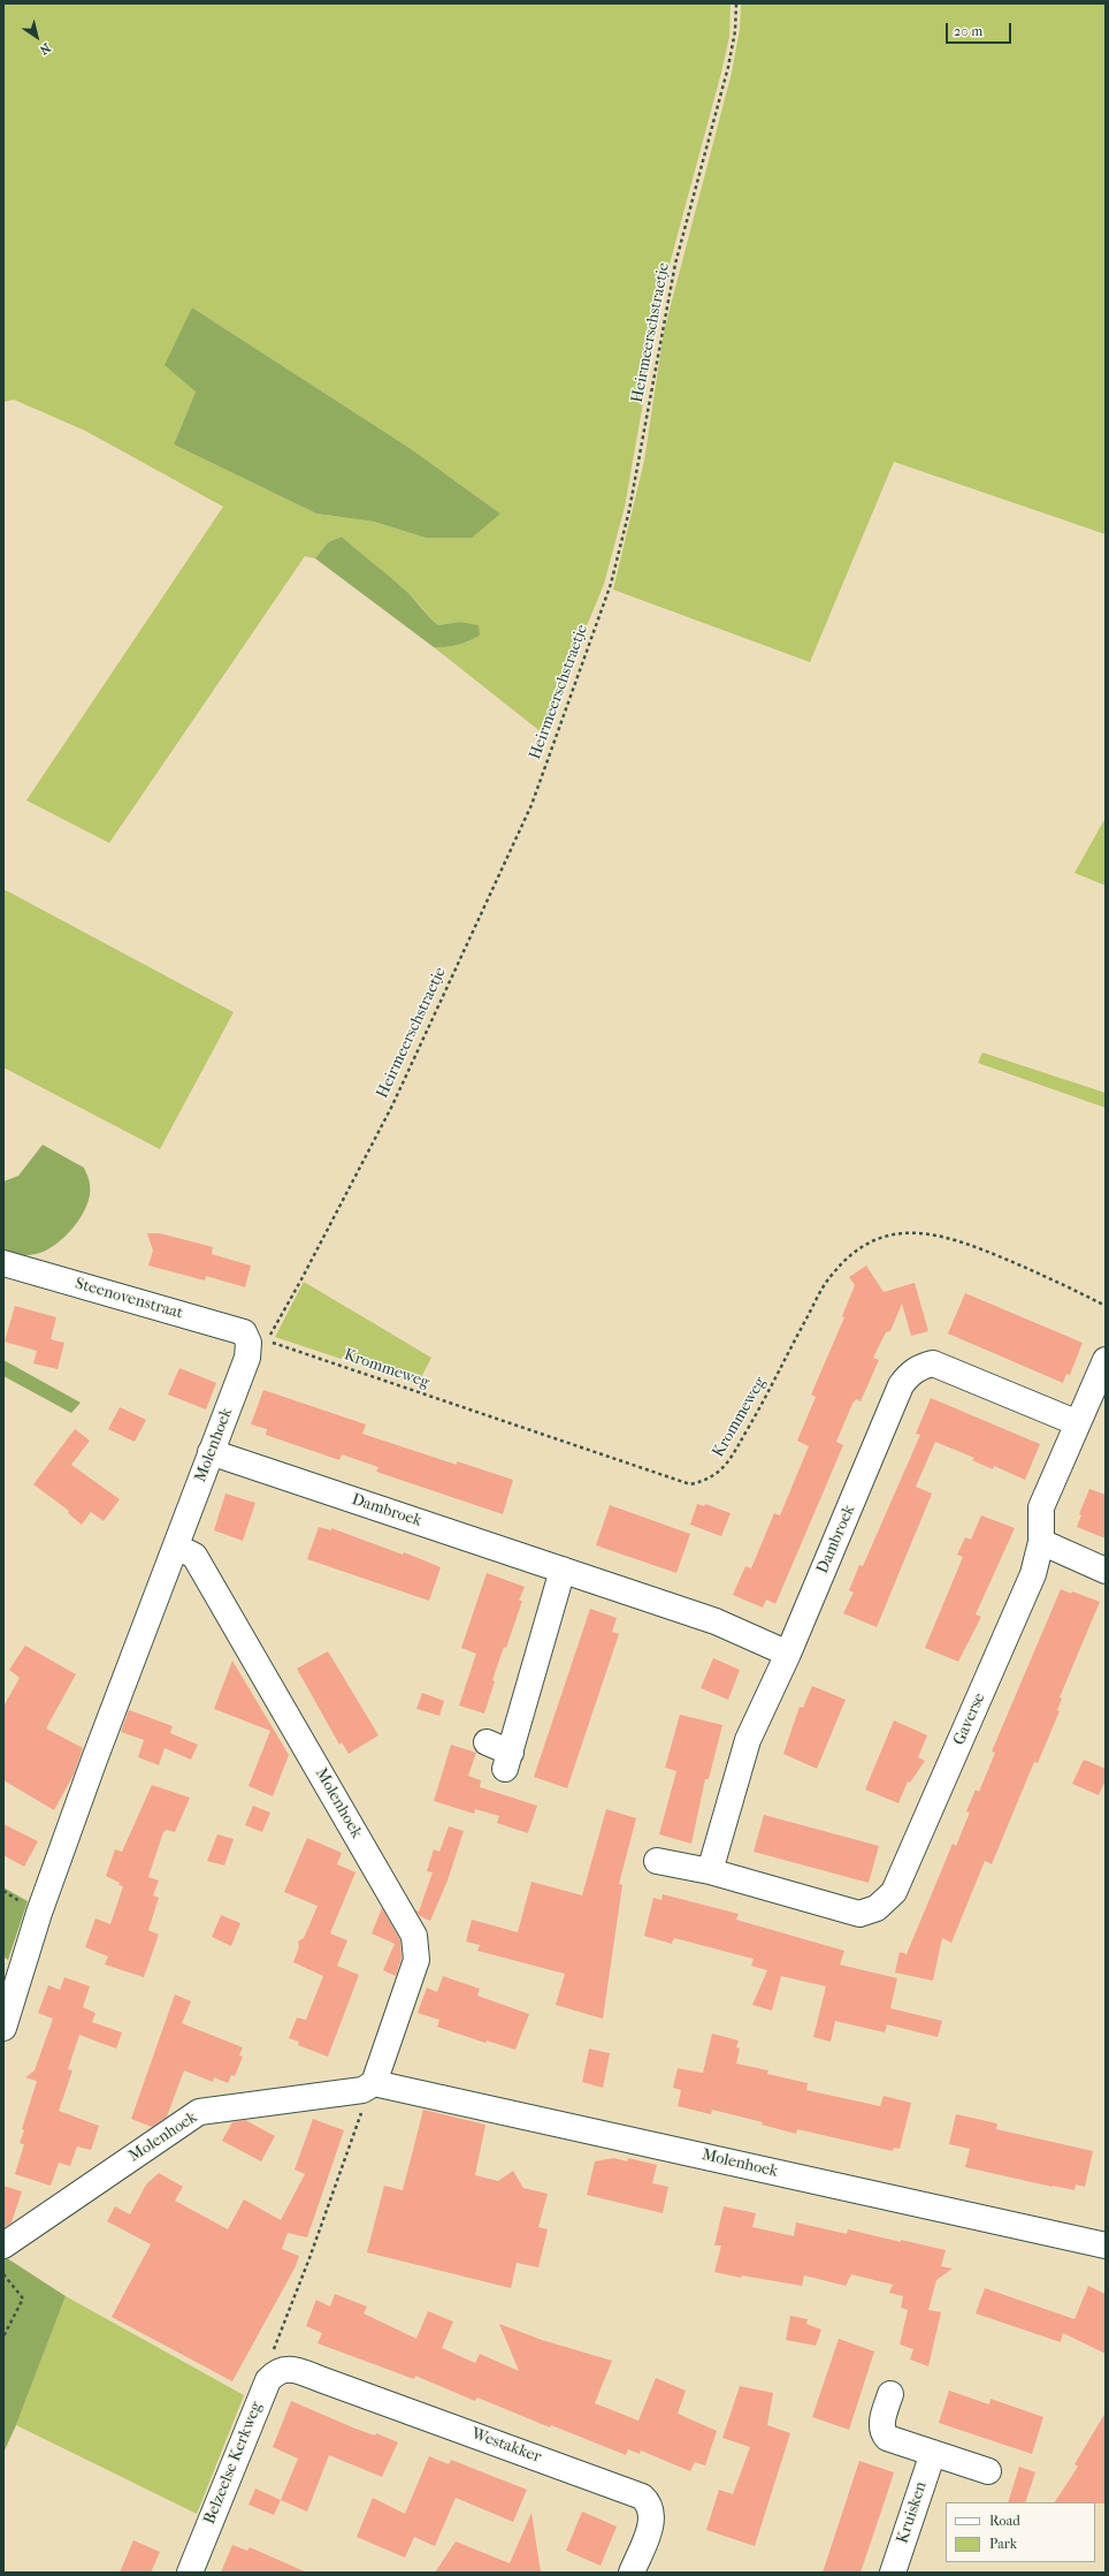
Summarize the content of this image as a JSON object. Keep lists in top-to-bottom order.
{
  "streets": {
    "street": [
      "Steenovenstraat",
      "Molenhoek",
      "Dambroek",
      "Gaverse",
      "Westakker",
      "Belzeelse Kerkweg",
      "Kruisken"
    ],
    "path": ["Heirmeerschstraetje", "Krommeweg"]
  },
  "crossings": [
    ["Heirmeerschstraetje", "Steenovenstraat"],
    ["Heirmeerschstraetje", "Krommeweg"],
    ["Heirmeerschstraetje", "Molenhoek"],
    ["Steenovenstraat", "Krommeweg"],
    ["Steenovenstraat", "Molenhoek"],
    ["Krommeweg", "Molenhoek"],
    ["Molenhoek", "Dambroek"],
    ["Dambroek", "Gaverse"],
    ["Westakker", "Belzeelse Kerkweg"]
  ],
  "legend": ["Road", "Park"],
  "scale_bar": "20 m",
  "north": "bottom right"
}
